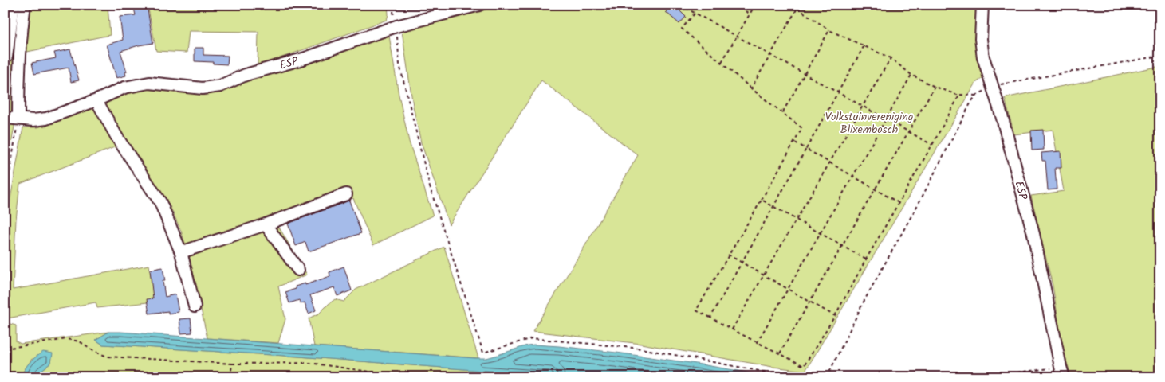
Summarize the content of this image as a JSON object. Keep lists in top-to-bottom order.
{
  "streets": {
    "street": ["ESP"]
  },
  "parks": ["Volkstuinvereniging Blixembosch"]
}
